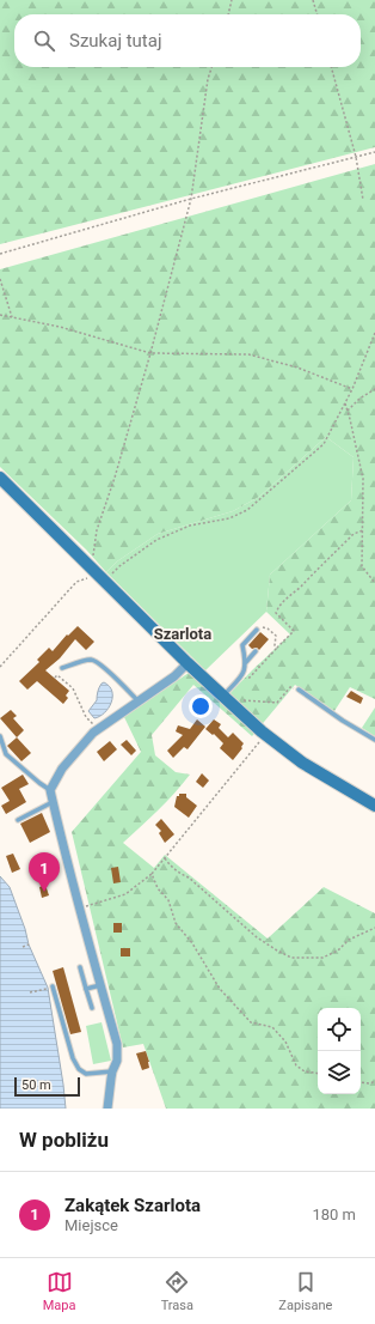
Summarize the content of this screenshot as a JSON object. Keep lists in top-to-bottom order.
{
  "districts": ["Szarlota"],
  "scale_bar": "50 m",
  "page": {
    "search": "Szukaj tutaj",
    "pins": "1",
    "scale": "50 m",
    "heading": "W pobliżu",
    "list": [
      {
        "mark": "1",
        "name": "Zakątek Szarlota",
        "note": "Miejsce",
        "value": "180 m"
      }
    ],
    "nav": ["Mapa", "Trasa", "Zapisane"]
  }
}
